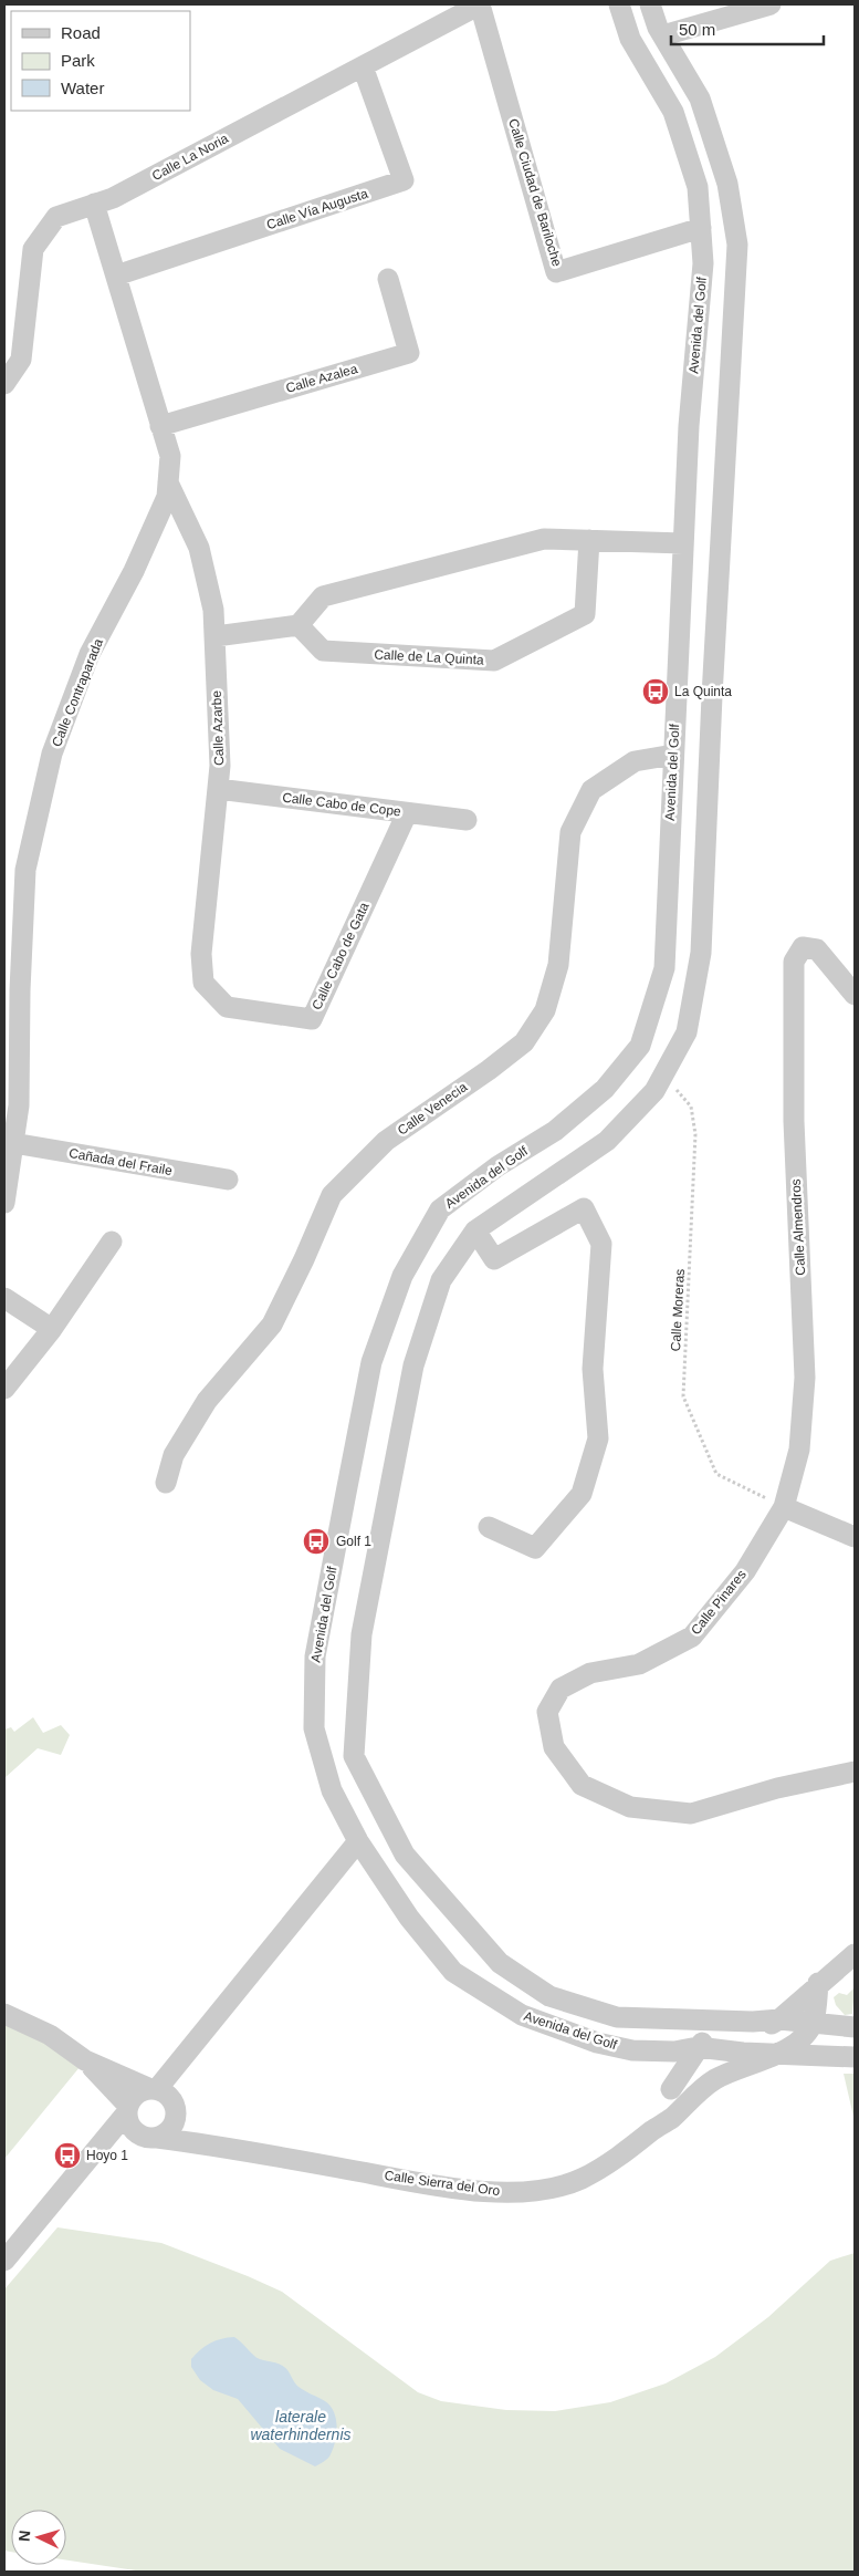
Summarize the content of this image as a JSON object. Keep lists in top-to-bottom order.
{
  "streets": {
    "street": [
      "Calle La Noria",
      "Calle Ciudad de Bariloche",
      "Calle Vía Augusta",
      "Avenida del Golf",
      "Calle Azalea",
      "Calle de La Quinta",
      "Calle Contraparada",
      "Calle Azarbe",
      "Calle Cabo de Cope",
      "Calle Cabo de Gata",
      "Calle Venecia",
      "Cañada del Fraile",
      "Calle Almendros",
      "Calle Pinares",
      "Calle Sierra del Oro"
    ],
    "path": ["Calle Moreras"]
  },
  "crossings": [
    ["Calle La Noria", "Calle Ciudad de Bariloche"],
    ["Calle La Noria", "Calle Vía Augusta"],
    ["Calle La Noria", "Calle Contraparada"],
    ["Calle Ciudad de Bariloche", "Avenida del Golf"],
    ["Calle Vía Augusta", "Calle Contraparada"],
    ["Avenida del Golf", "Calle Venecia"],
    ["Avenida del Golf", "Calle Moreras"],
    ["Calle Azalea", "Calle Contraparada"],
    ["Calle Contraparada", "Calle Azarbe"],
    ["Calle Contraparada", "Cañada del Fraile"],
    ["Calle Azarbe", "Calle Cabo de Cope"],
    ["Calle Azarbe", "Calle Cabo de Gata"],
    ["Calle Cabo de Cope", "Calle Cabo de Gata"],
    ["Calle Almendros", "Calle Moreras"],
    ["Calle Almendros", "Calle Pinares"],
    ["Calle Moreras", "Calle Pinares"]
  ],
  "water": ["laterale waterhindernis"],
  "places": {
    "bus stop": ["La Quinta", "Golf 1", "Hoyo 1"]
  },
  "legend": ["Road", "Park", "Water"],
  "scale_bar": "50 m",
  "north": "left"
}
